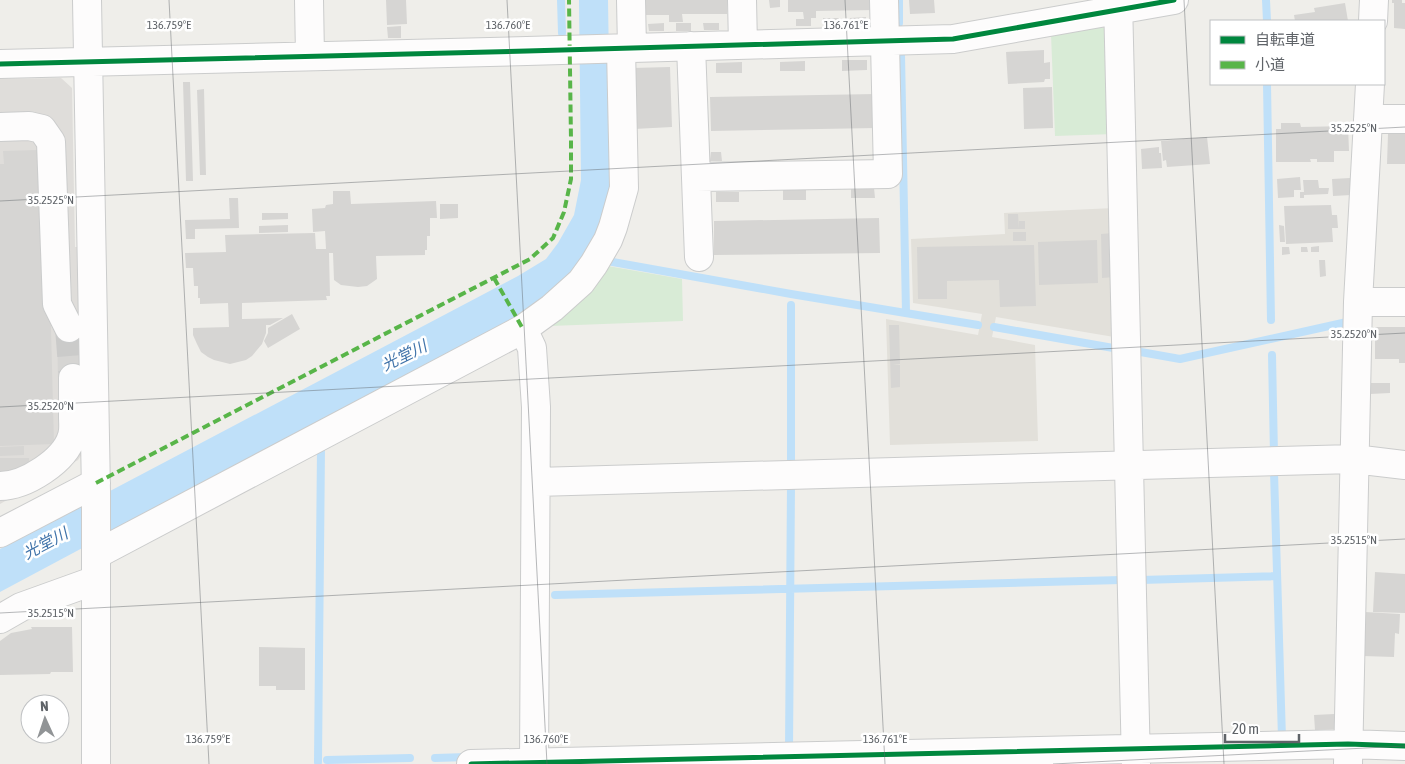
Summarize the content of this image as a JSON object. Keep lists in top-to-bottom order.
{
  "water": ["光堂川"],
  "legend": ["自転車道", "小道"],
  "scale_bar": "20 m",
  "north": "top",
  "coordinates": [
    "136.759°E",
    "136.760°E",
    "136.761°E",
    "35.2525°N",
    "35.2520°N",
    "35.2515°N"
  ]
}
